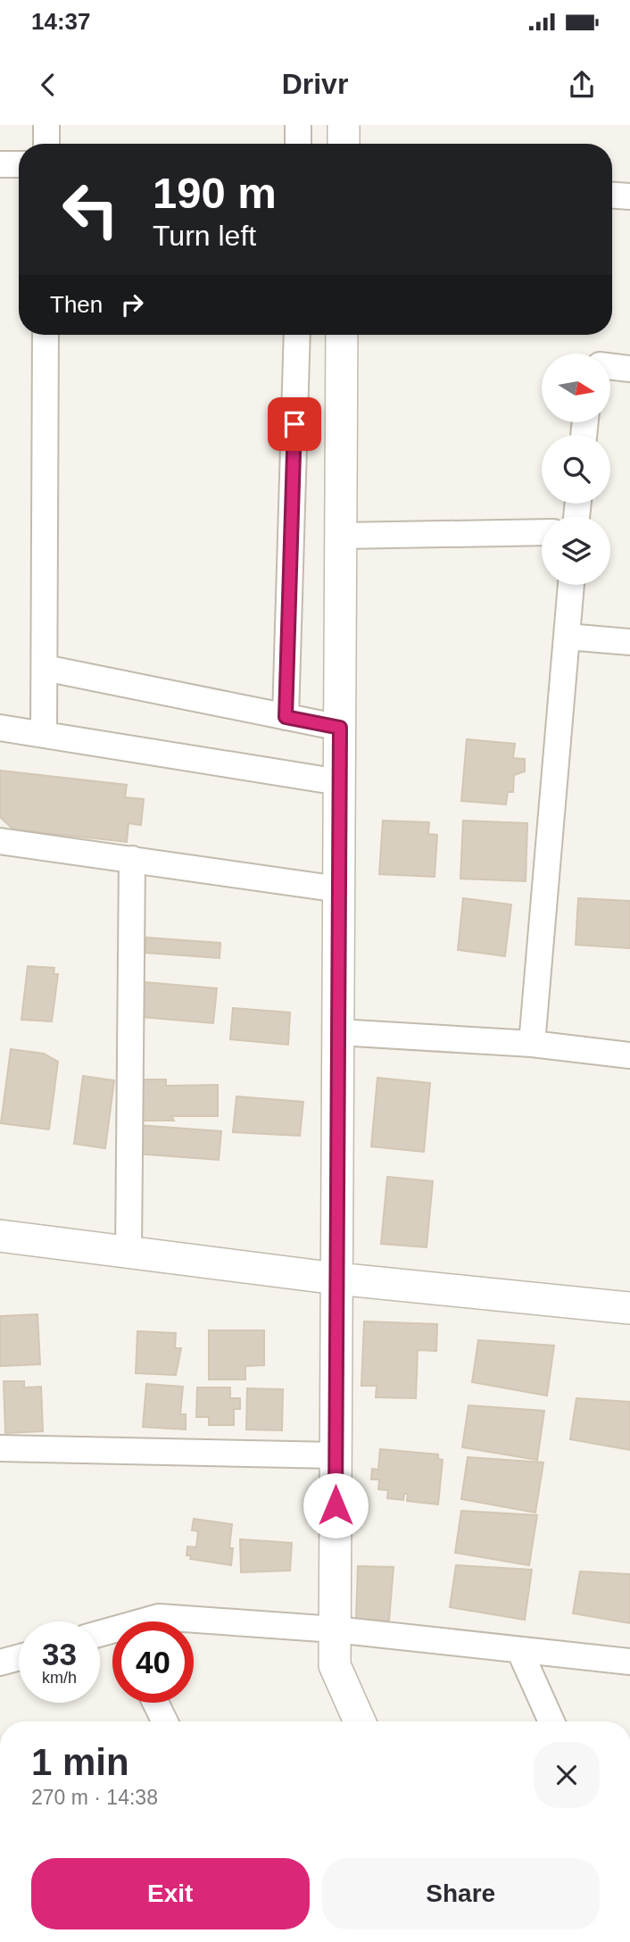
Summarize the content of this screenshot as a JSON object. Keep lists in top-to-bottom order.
{
  "north": "right",
  "page": {
    "status": "14:37",
    "header": "Drivr",
    "turn": ["190 m", "Turn left"],
    "then": "Then",
    "speed": "33 km/h",
    "limit": "40",
    "heading": ["1 min", "270 m · 14:38"],
    "buttons": ["Exit", "Share"]
  }
}
